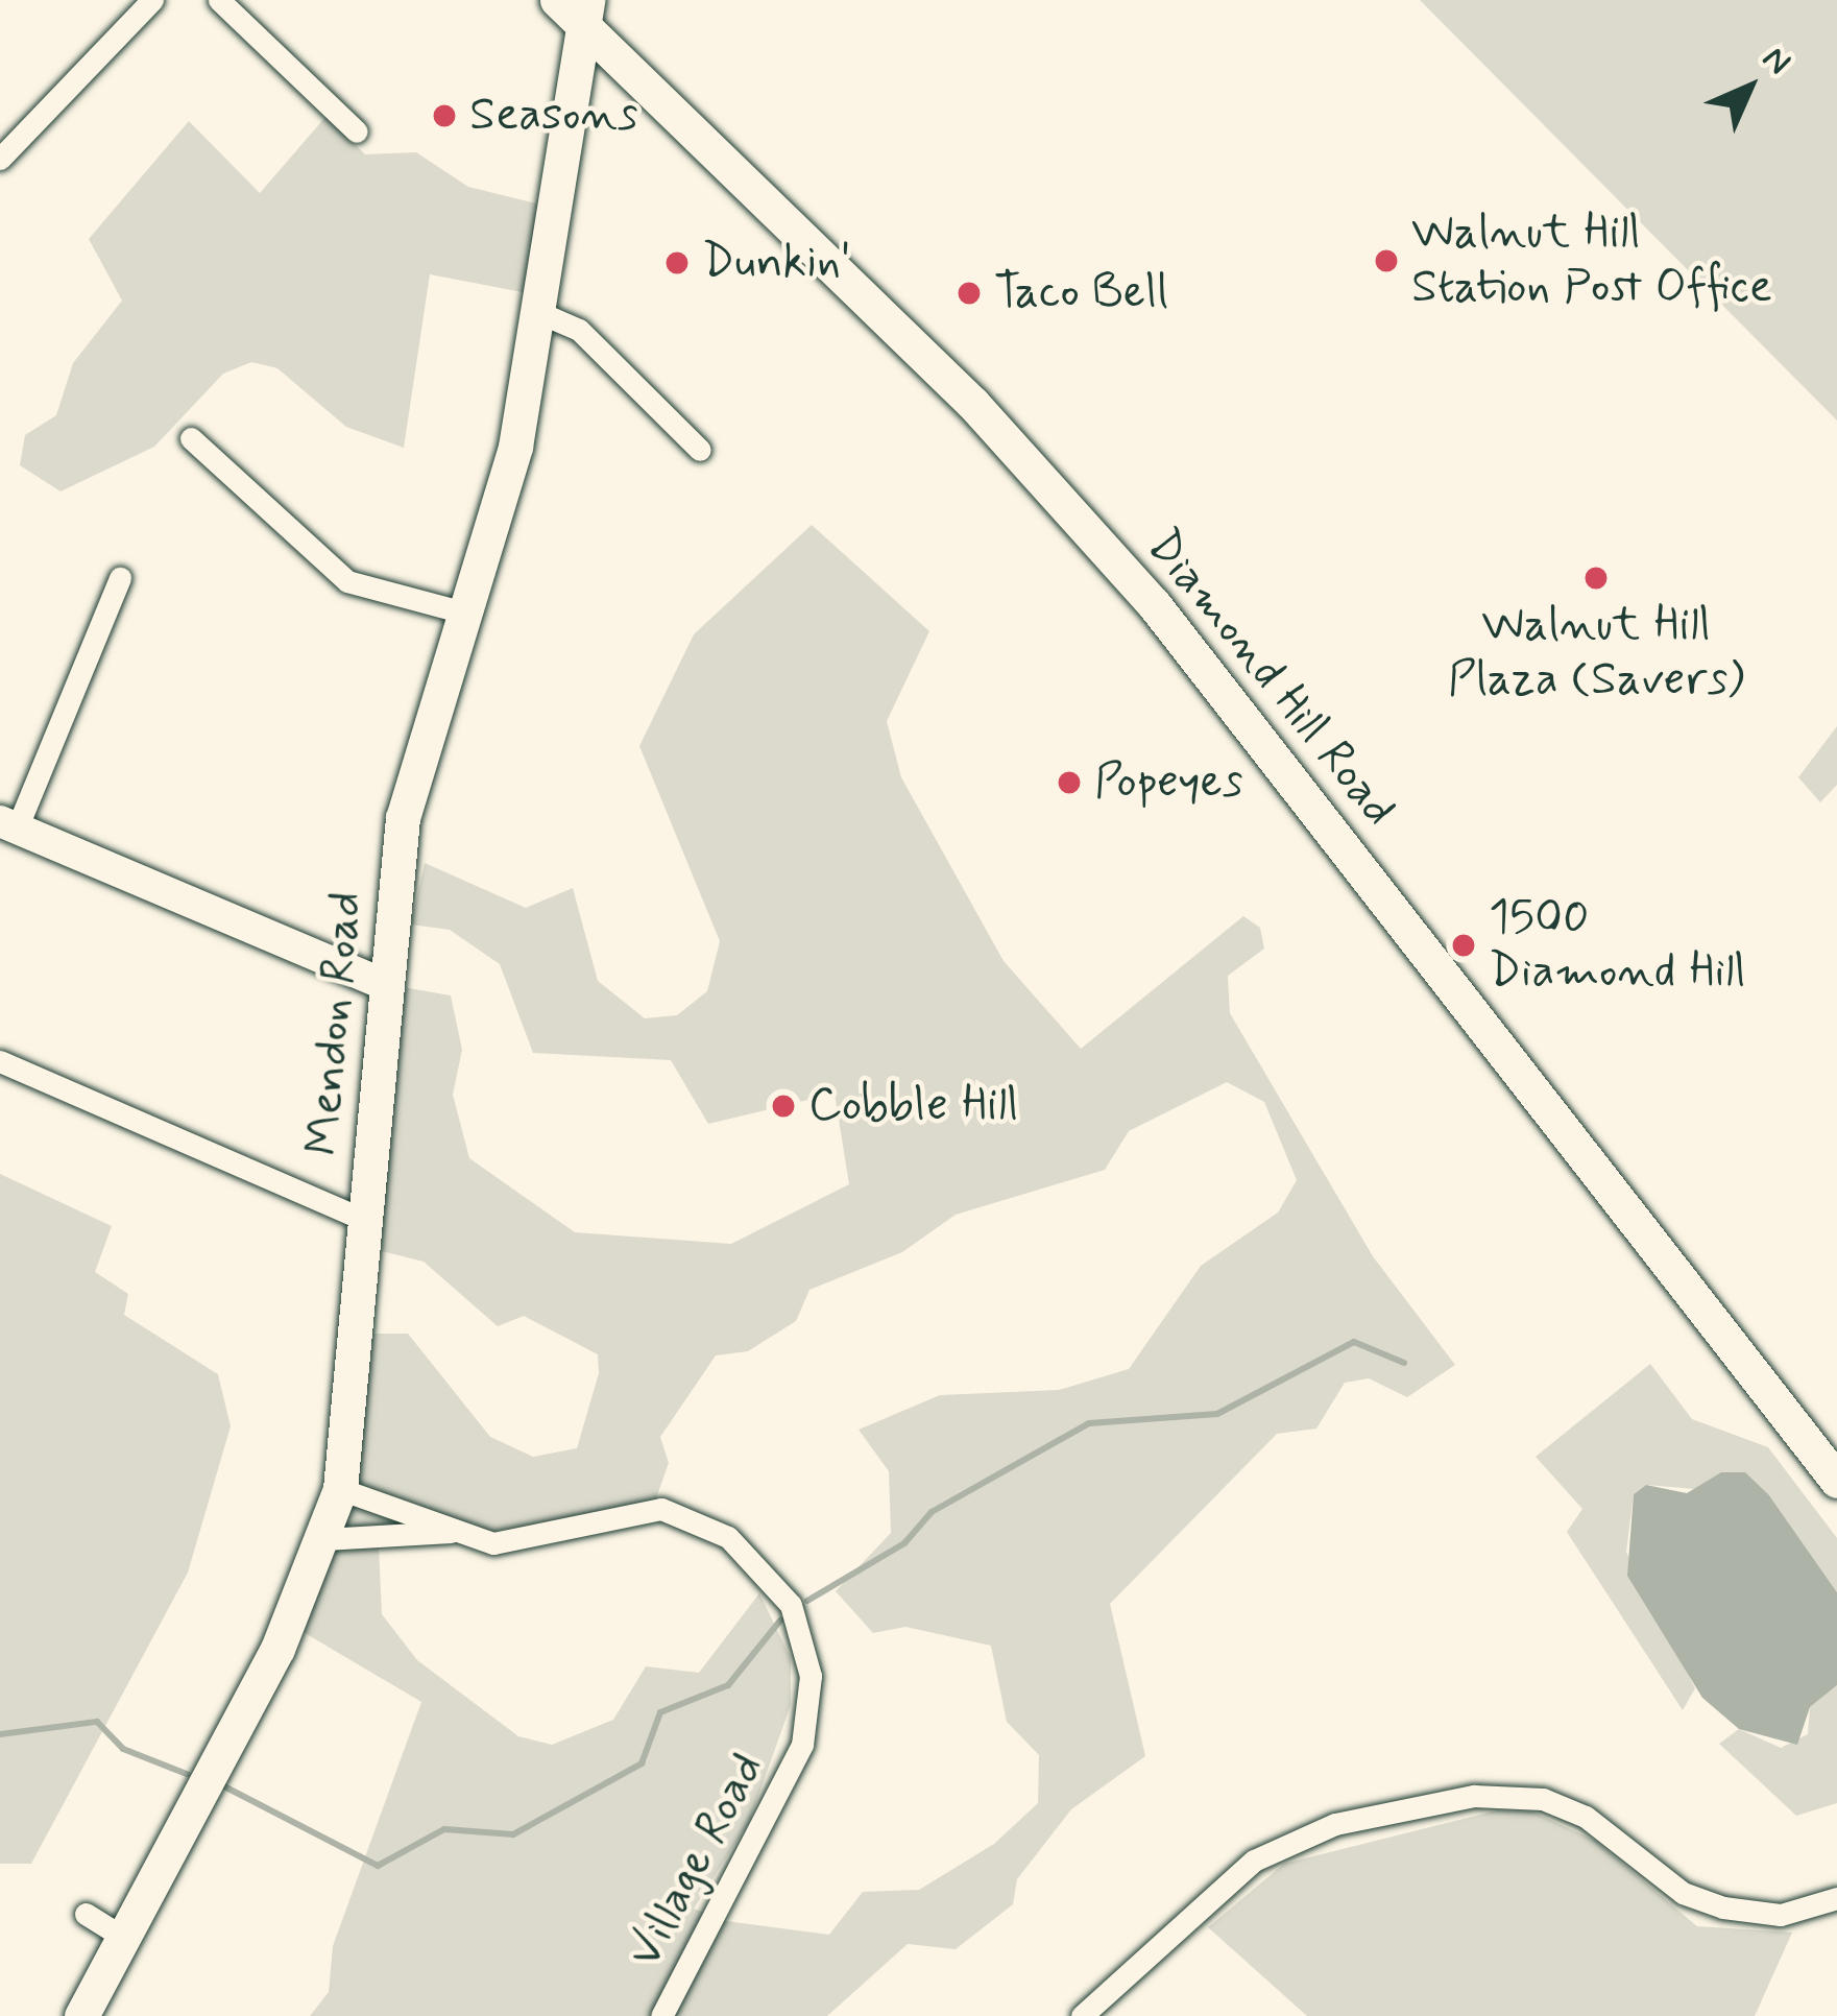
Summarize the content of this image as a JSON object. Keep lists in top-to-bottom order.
{
  "streets": {
    "main road": ["Diamond Hill Road", "Mendon Road"],
    "street": ["Village Road"]
  },
  "crossings": [
    ["Diamond Hill Road", "Mendon Road"],
    ["Mendon Road", "Village Road"]
  ],
  "places": [
    "Seasons",
    "Walnut Hill Station Post Office",
    "Dunkin'",
    "Taco Bell",
    "Walnut Hill Plaza (Savers)",
    "Popeyes",
    "1500 Diamond Hill",
    "Cobble Hill"
  ],
  "north": "top right"
}
